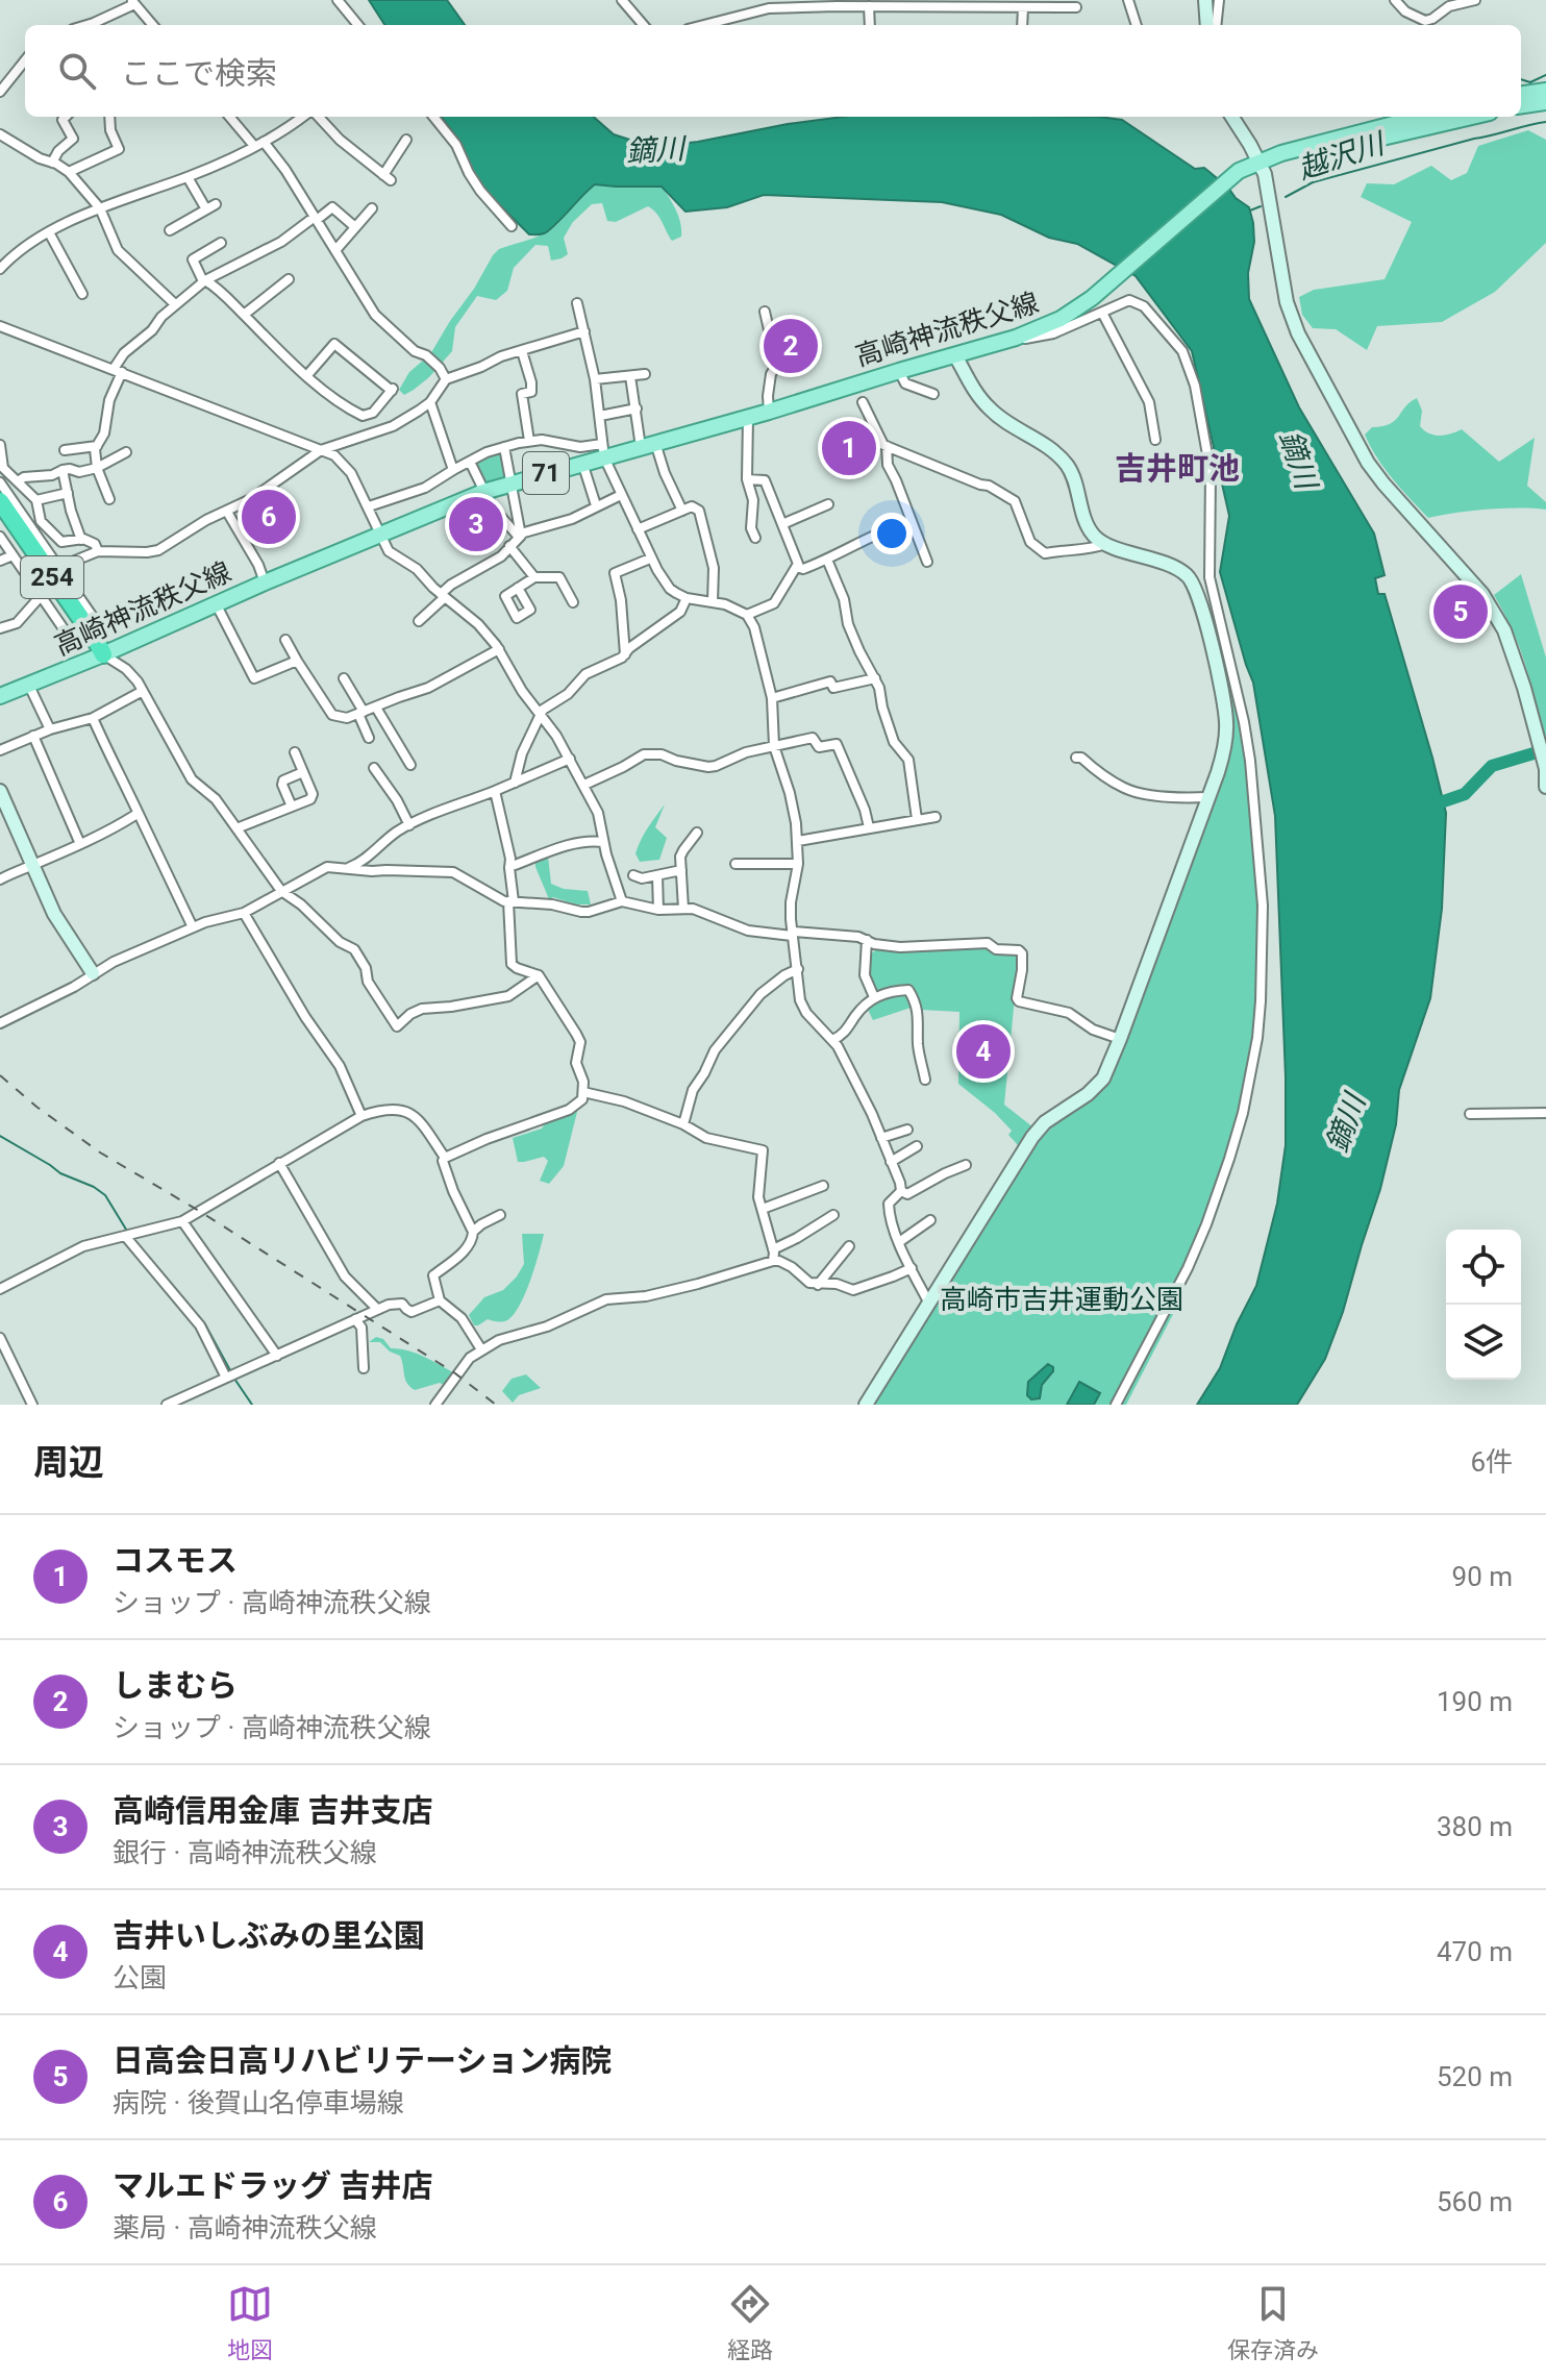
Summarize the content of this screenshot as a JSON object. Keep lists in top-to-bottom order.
{
  "streets": {
    "highway": ["254"],
    "main road": ["高崎神流秩父線", "71"]
  },
  "crossings": [
    ["高崎神流秩父線", "254"]
  ],
  "districts": ["吉井町池"],
  "water": ["鏑川", "越沢川"],
  "parks": ["高崎市吉井運動公園"],
  "page": {
    "search": "ここで検索",
    "pins": [
      "2",
      "1",
      "6",
      "3",
      "5",
      "4"
    ],
    "heading": ["周辺", "6件"],
    "list": [
      {
        "mark": "1",
        "name": "コスモス",
        "note": "ショップ · 高崎神流秩父線",
        "value": "90 m"
      },
      {
        "mark": "2",
        "name": "しまむら",
        "note": "ショップ · 高崎神流秩父線",
        "value": "190 m"
      },
      {
        "mark": "3",
        "name": "高崎信用金庫 吉井支店",
        "note": "銀行 · 高崎神流秩父線",
        "value": "380 m"
      },
      {
        "mark": "4",
        "name": "吉井いしぶみの里公園",
        "note": "公園",
        "value": "470 m"
      },
      {
        "mark": "5",
        "name": "日高会日高リハビリテーション病院",
        "note": "病院 · 後賀山名停車場線",
        "value": "520 m"
      },
      {
        "mark": "6",
        "name": "マルエドラッグ 吉井店",
        "note": "薬局 · 高崎神流秩父線",
        "value": "560 m"
      }
    ],
    "nav": ["地図", "経路", "保存済み"]
  }
}
